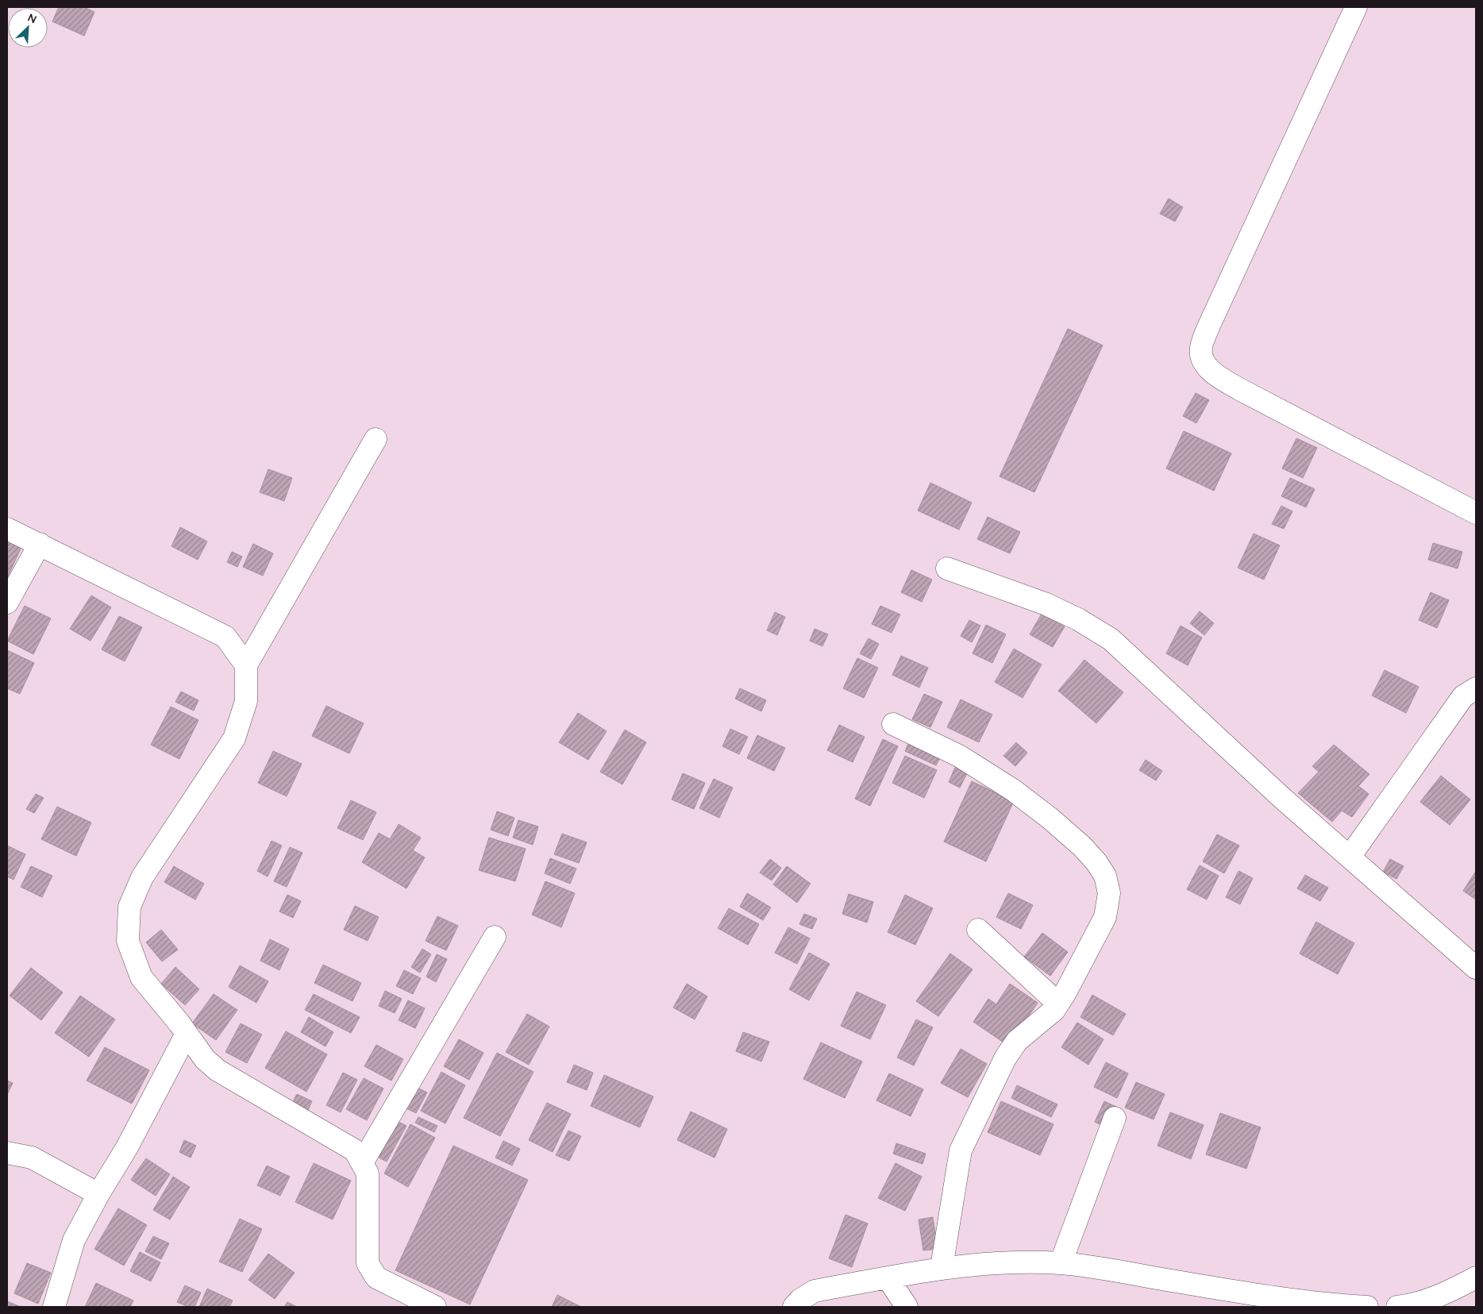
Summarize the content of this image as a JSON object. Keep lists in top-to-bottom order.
{
  "north": "top right"
}
